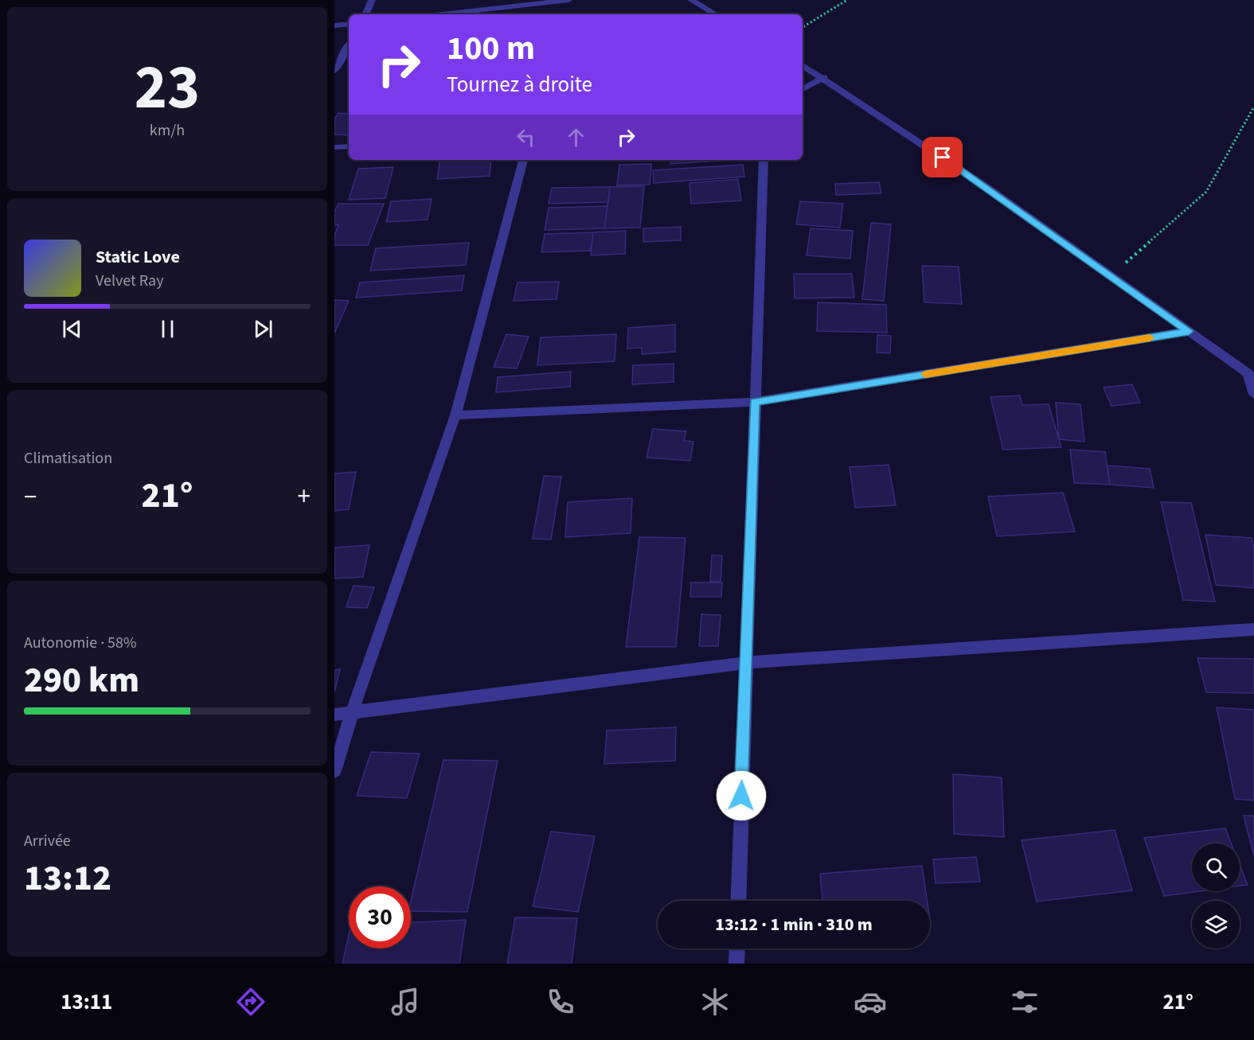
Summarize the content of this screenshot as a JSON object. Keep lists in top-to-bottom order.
{
  "page": {
    "tile": [
      ["23", "km/h"],
      "Climatisation",
      ["Autonomie · 58%", "290 km"],
      ["Arrivée", "13:12"]
    ],
    "turn": ["100 m", "Tournez à droite"],
    "song": ["Static Love", "Velvet Ray"],
    "heat": ["−", "21°", "+"],
    "limit": "30",
    "trip": "13:12 · 1 min · 310 m",
    "tabs": ["13:11", "21°"]
  }
}
